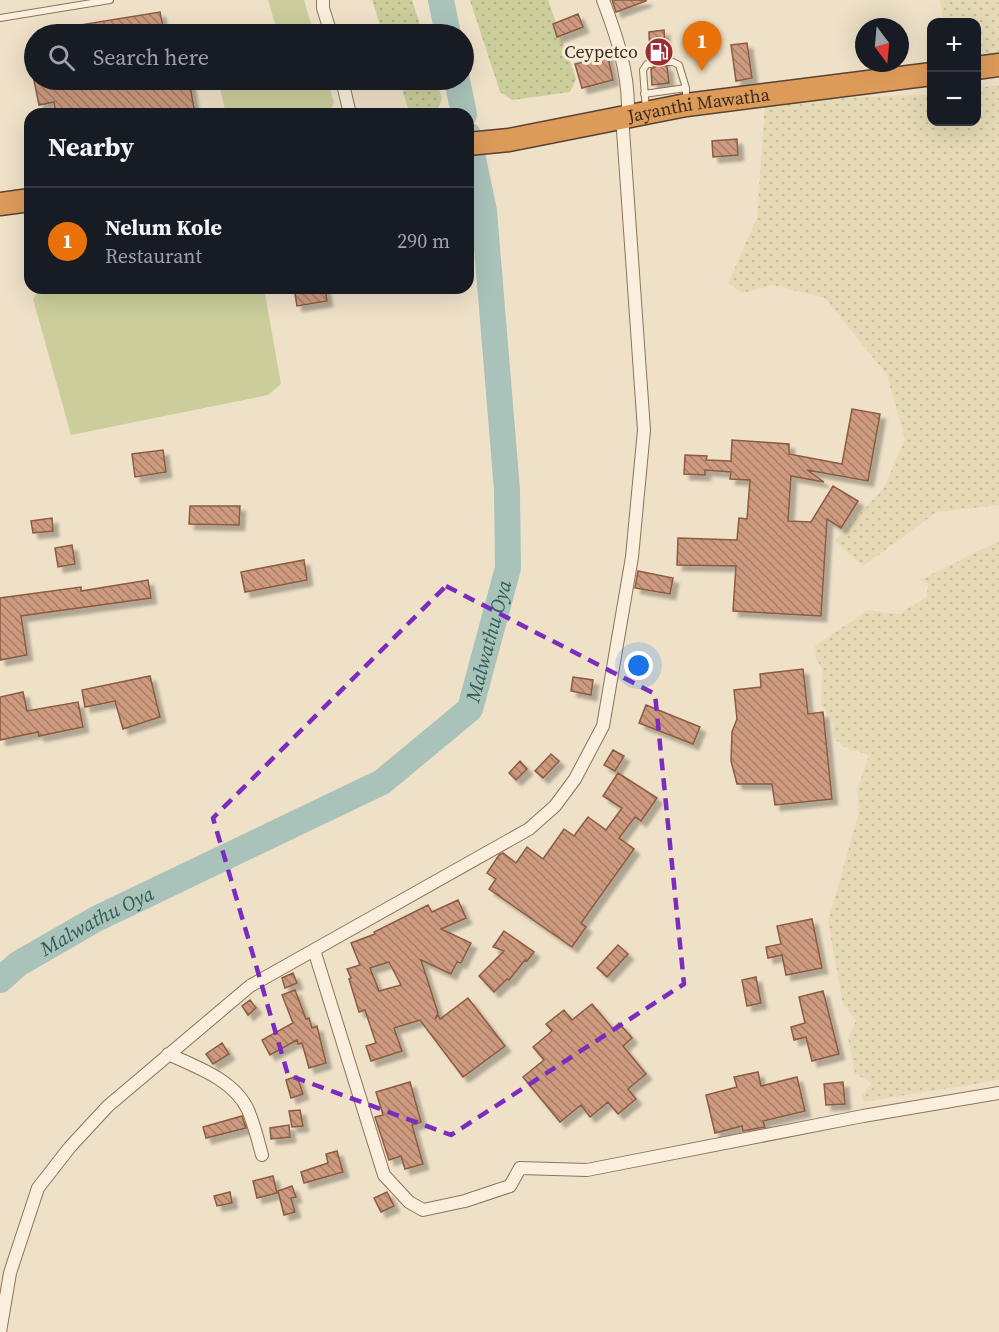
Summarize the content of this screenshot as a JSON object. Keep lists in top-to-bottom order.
{
  "streets": {
    "highway": ["Jayanthi Mawatha"]
  },
  "water": ["Malwathu Oya"],
  "places": {
    "fuel station": ["Ceypetco"]
  },
  "north": "bottom",
  "page": {
    "map_buttons": ["+", "−"],
    "pins": "1",
    "search": "Search here",
    "heading": "Nearby",
    "list": [
      {
        "mark": "1",
        "name": "Nelum Kole",
        "note": "Restaurant",
        "value": "290 m"
      }
    ]
  }
}
